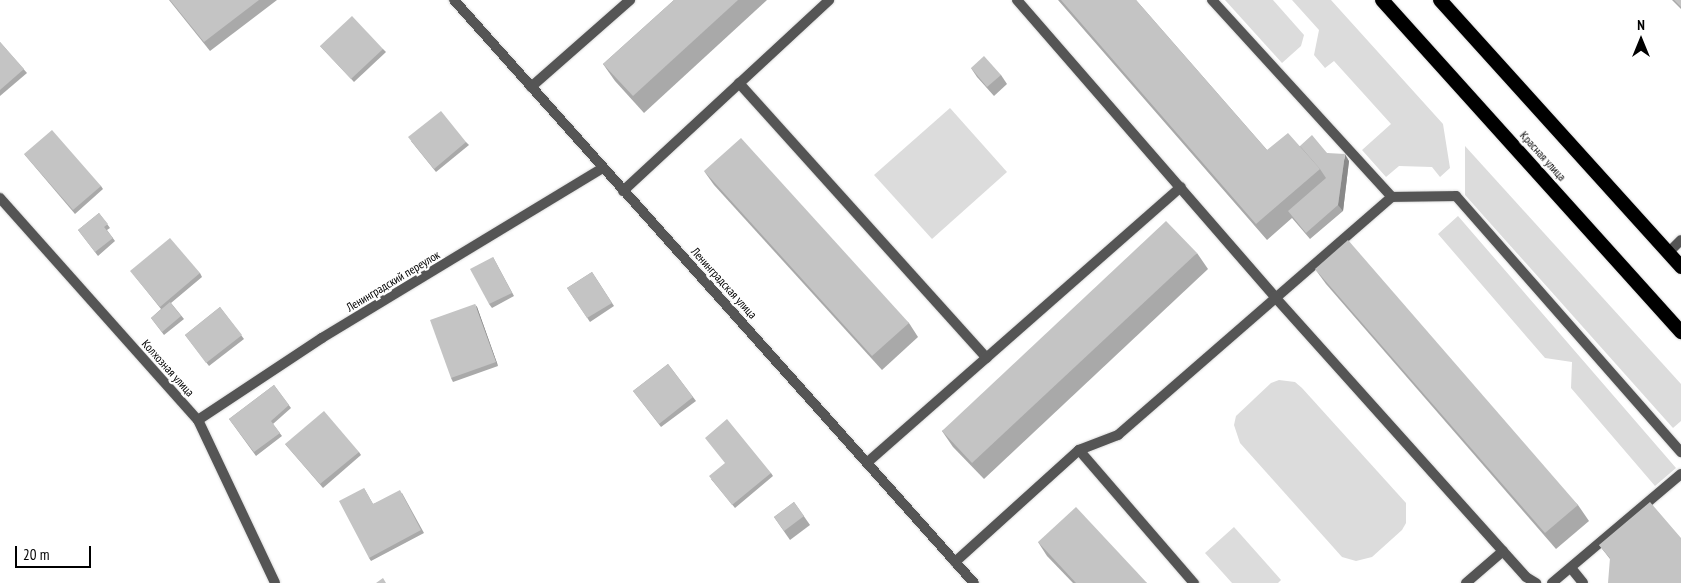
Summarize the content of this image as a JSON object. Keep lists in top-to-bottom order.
{
  "streets": {
    "highway": ["Красная улица"],
    "street": ["Ленинградский переулок", "Ленинградская улица", "Колхозная улица"]
  },
  "crossings": [
    ["Ленинградский переулок", "Ленинградская улица"],
    ["Ленинградский переулок", "Колхозная улица"]
  ],
  "scale_bar": "20 m",
  "north": "top"
}
